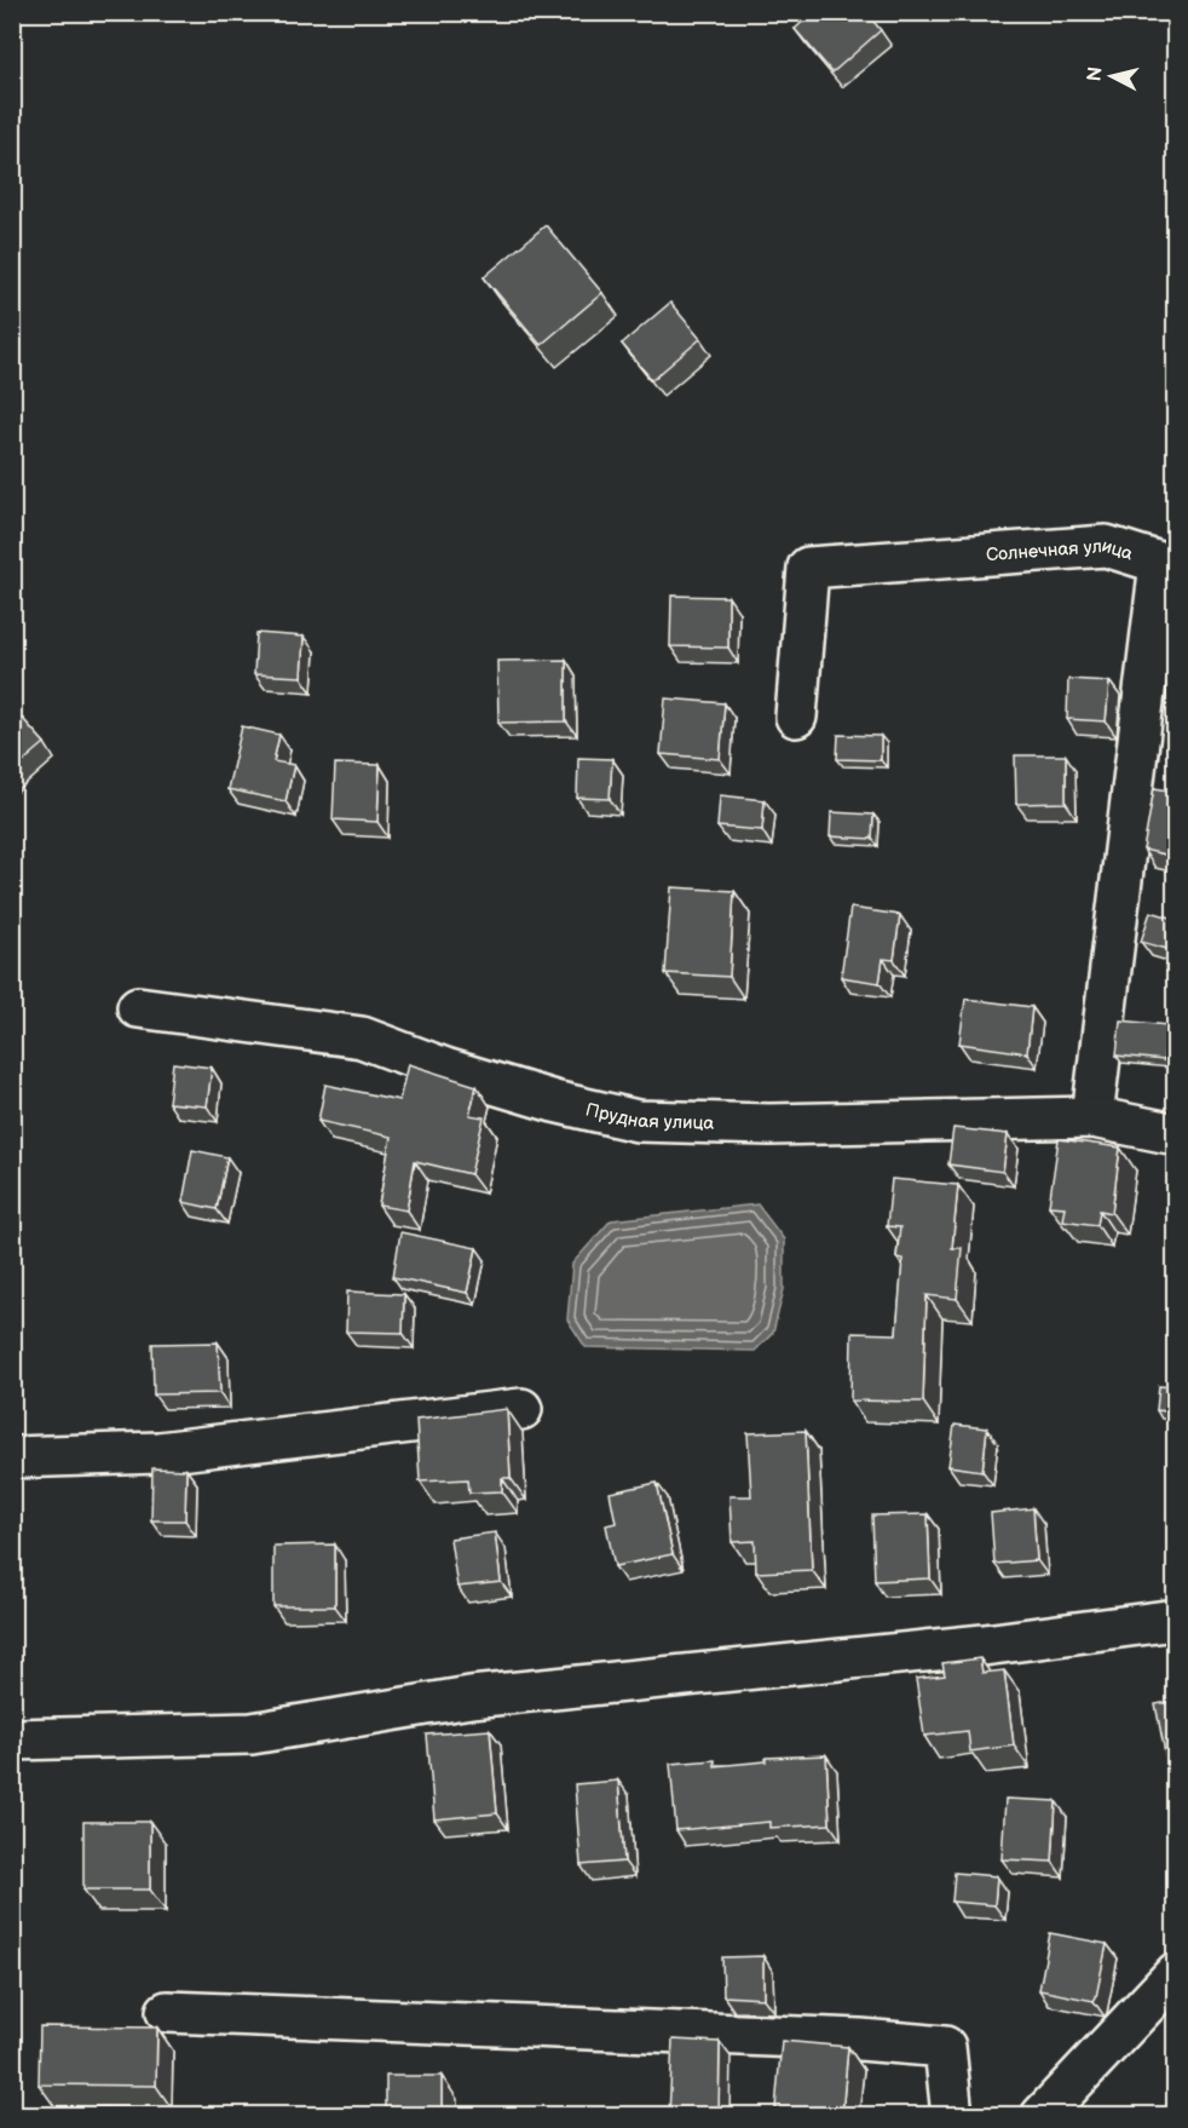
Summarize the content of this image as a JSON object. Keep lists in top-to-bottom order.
{
  "streets": {
    "street": ["Солнечная улица", "Прудная улица"]
  },
  "crossings": [
    ["Солнечная улица", "Прудная улица"]
  ],
  "north": "left"
}
